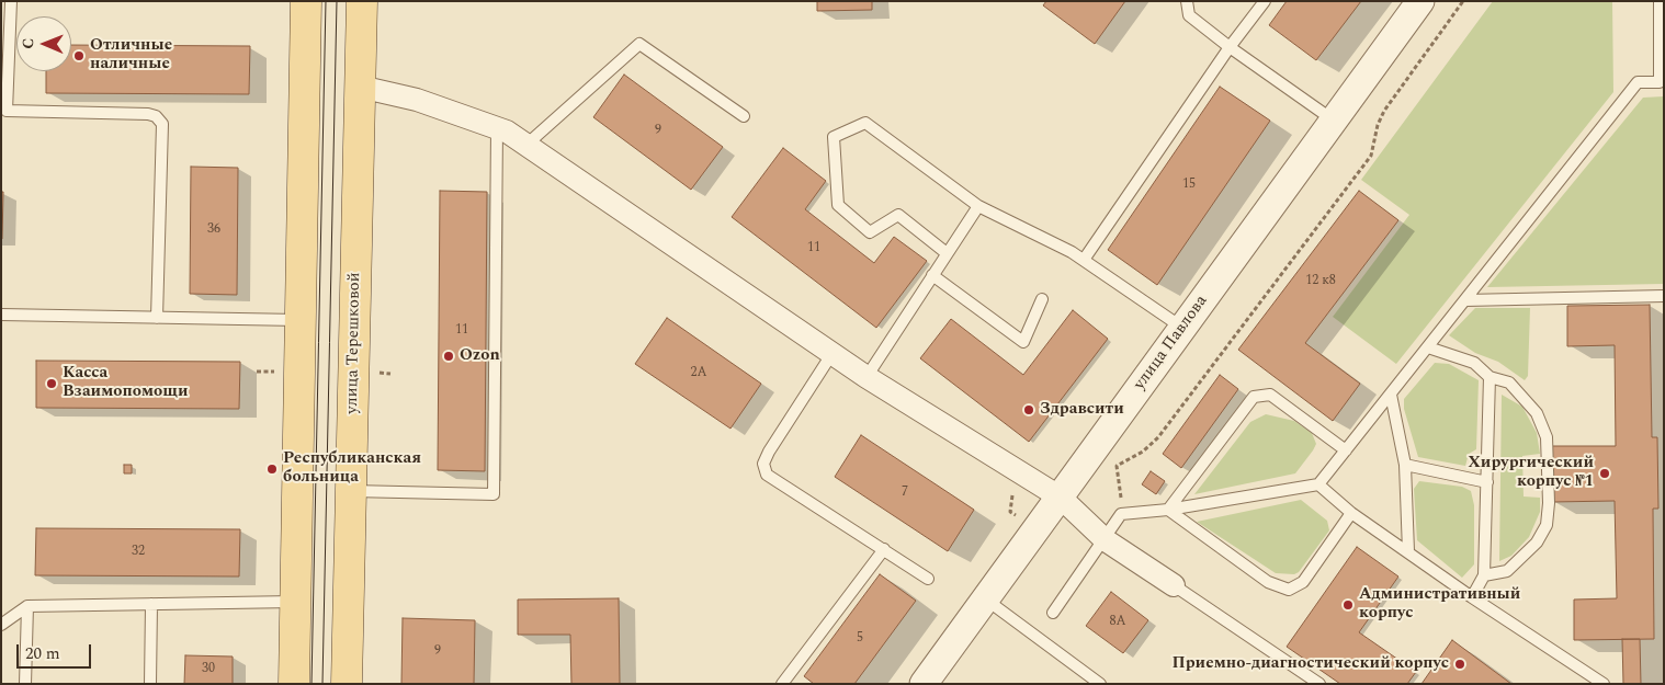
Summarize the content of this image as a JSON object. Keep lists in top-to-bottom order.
{
  "streets": {
    "main road": ["улица Терешковой"],
    "street": ["улица Павлова"]
  },
  "places": [
    "Отличные наличные",
    "Ozon",
    "Касса Взаимопомощи",
    "Здравсити",
    "Республиканская больница",
    "Хирургический корпус №1",
    "Административный корпус",
    "Приемно-диагностический корпус"
  ],
  "house_numbers": [
    "9",
    "15",
    "36",
    "11",
    "12 к8",
    "11",
    "2А",
    "7",
    "32",
    "8А",
    "5",
    "9",
    "30"
  ],
  "scale_bar": "20 m",
  "north": "left"
}
